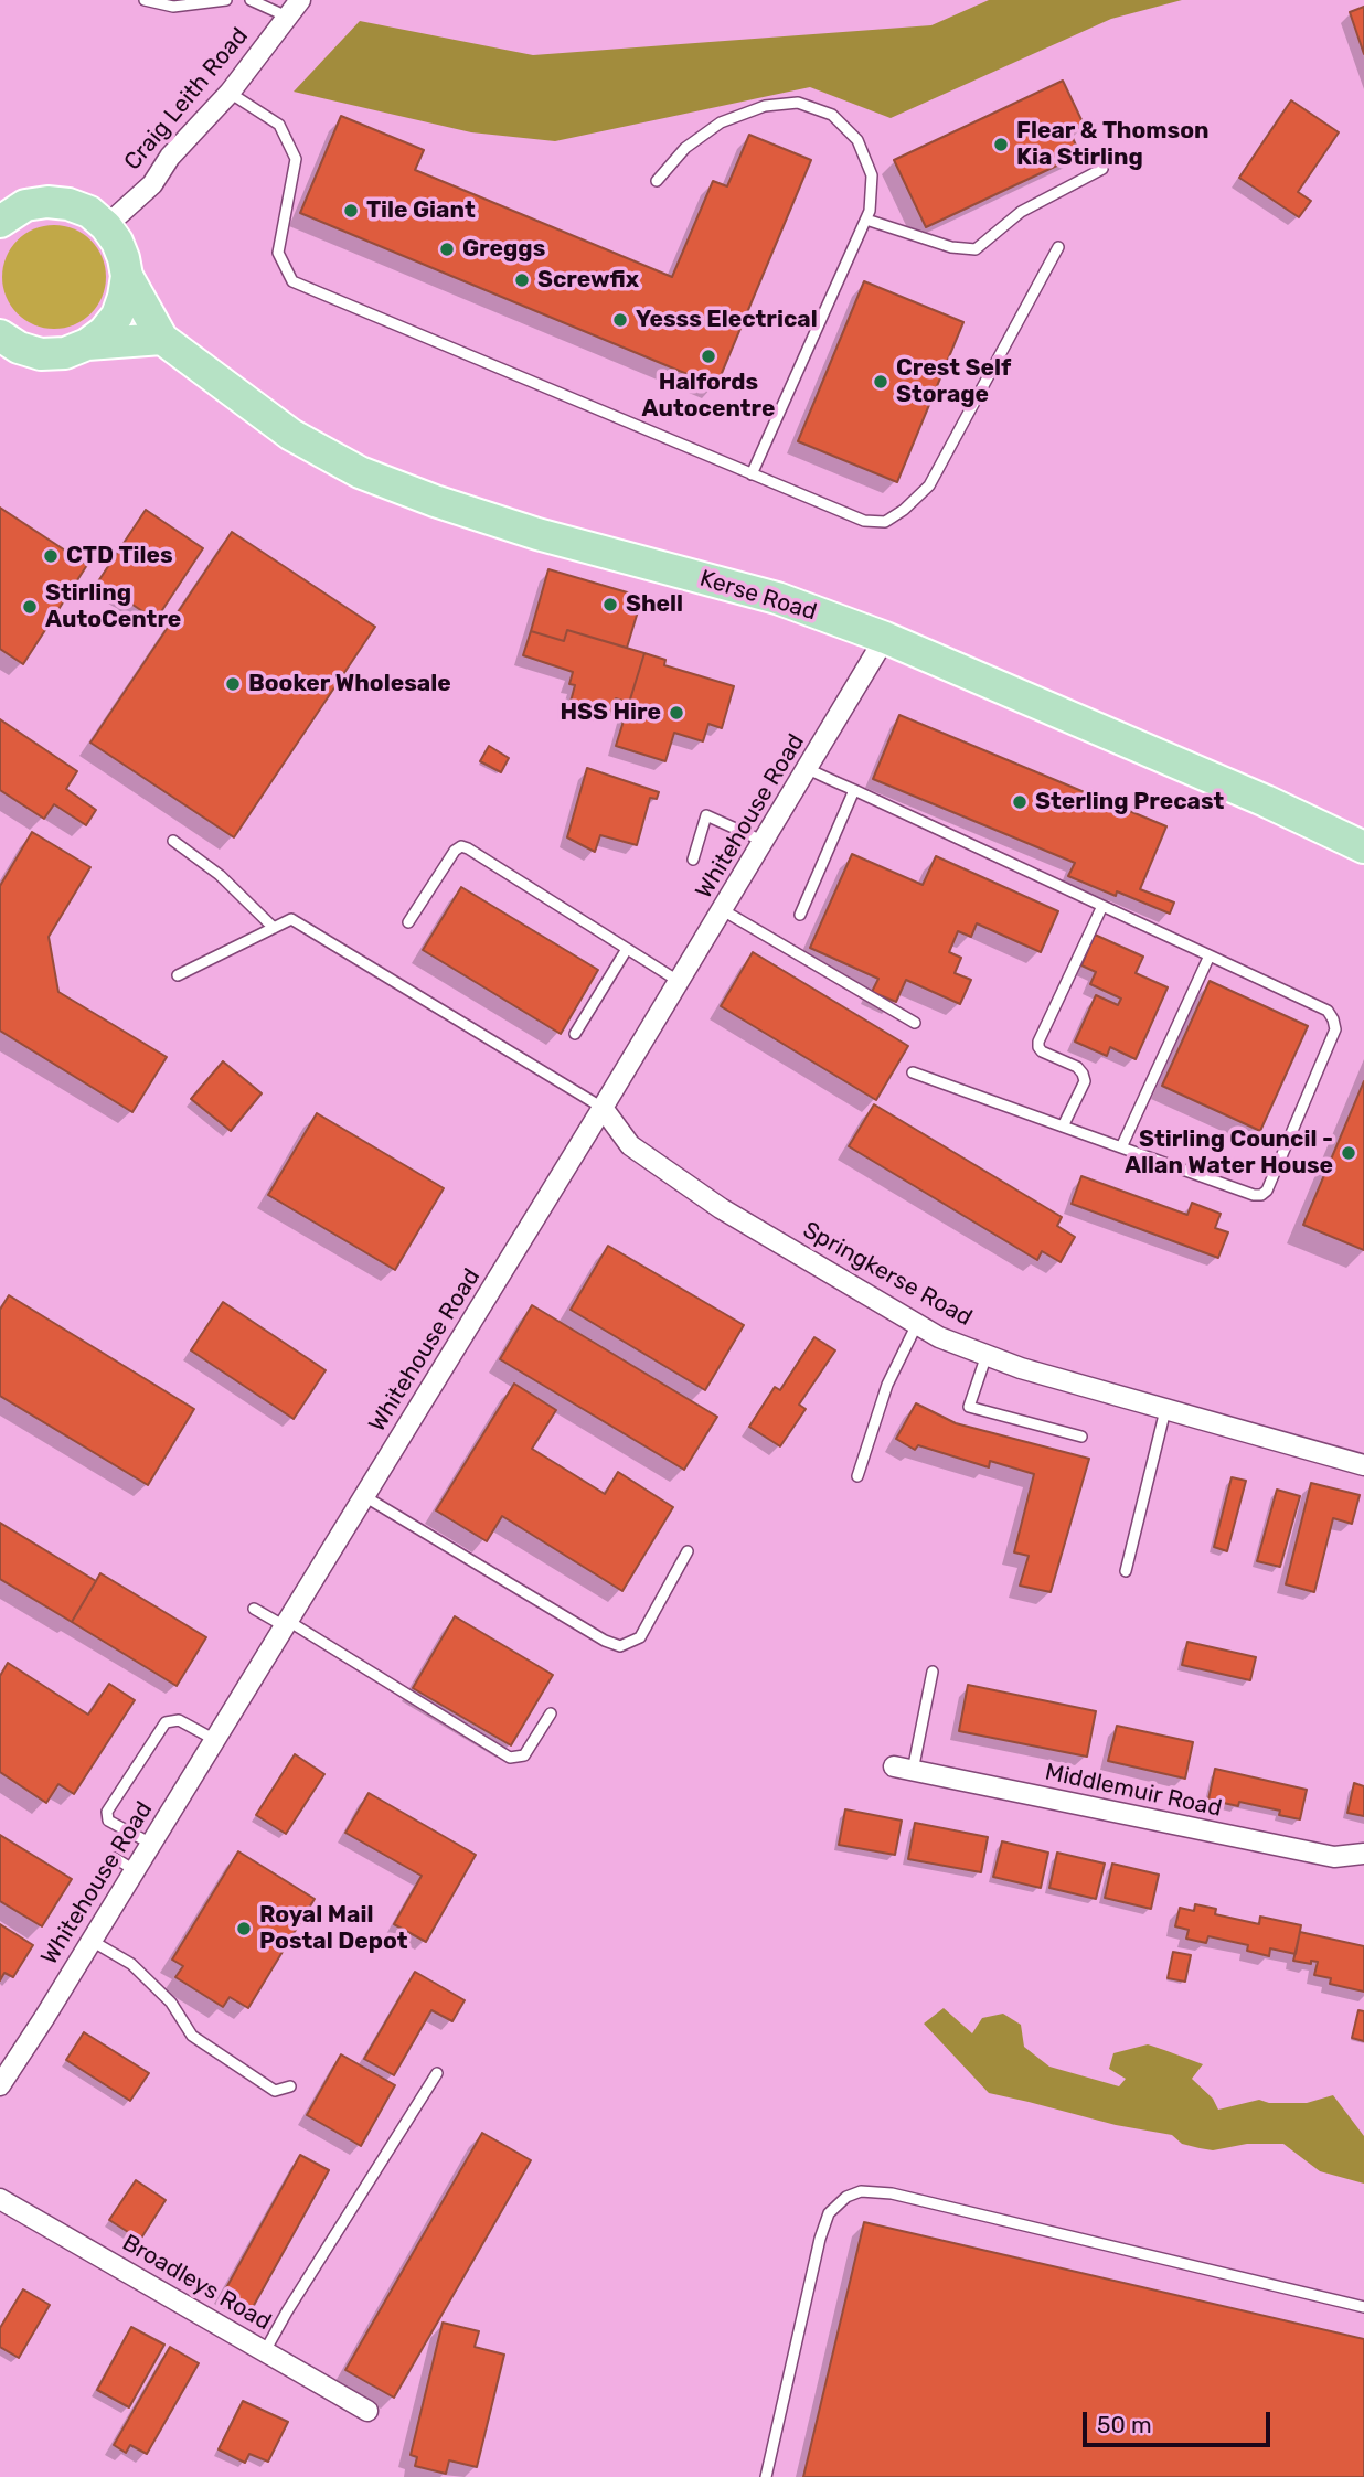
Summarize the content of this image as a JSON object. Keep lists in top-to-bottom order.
{
  "streets": {
    "main road": ["Kerse Road"],
    "street": [
      "Craig Leith Road",
      "Whitehouse Road",
      "Springkerse Road",
      "Middlemuir Road",
      "Broadleys Road"
    ]
  },
  "crossings": [
    ["Craig Leith Road", "Kerse Road"],
    ["Kerse Road", "Whitehouse Road"],
    ["Whitehouse Road", "Springkerse Road"]
  ],
  "places": [
    "Flear & Thomson Kia Stirling",
    "Tile Giant",
    "Greggs",
    "Screwfix",
    "Yesss Electrical",
    "Halfords Autocentre",
    "Crest Self Storage",
    "CTD Tiles",
    "Shell",
    "Stirling AutoCentre",
    "Booker Wholesale",
    "HSS Hire",
    "Sterling Precast",
    "Stirling Council - Allan Water House",
    "Royal Mail Postal Depot"
  ],
  "scale_bar": "50 m"
}
